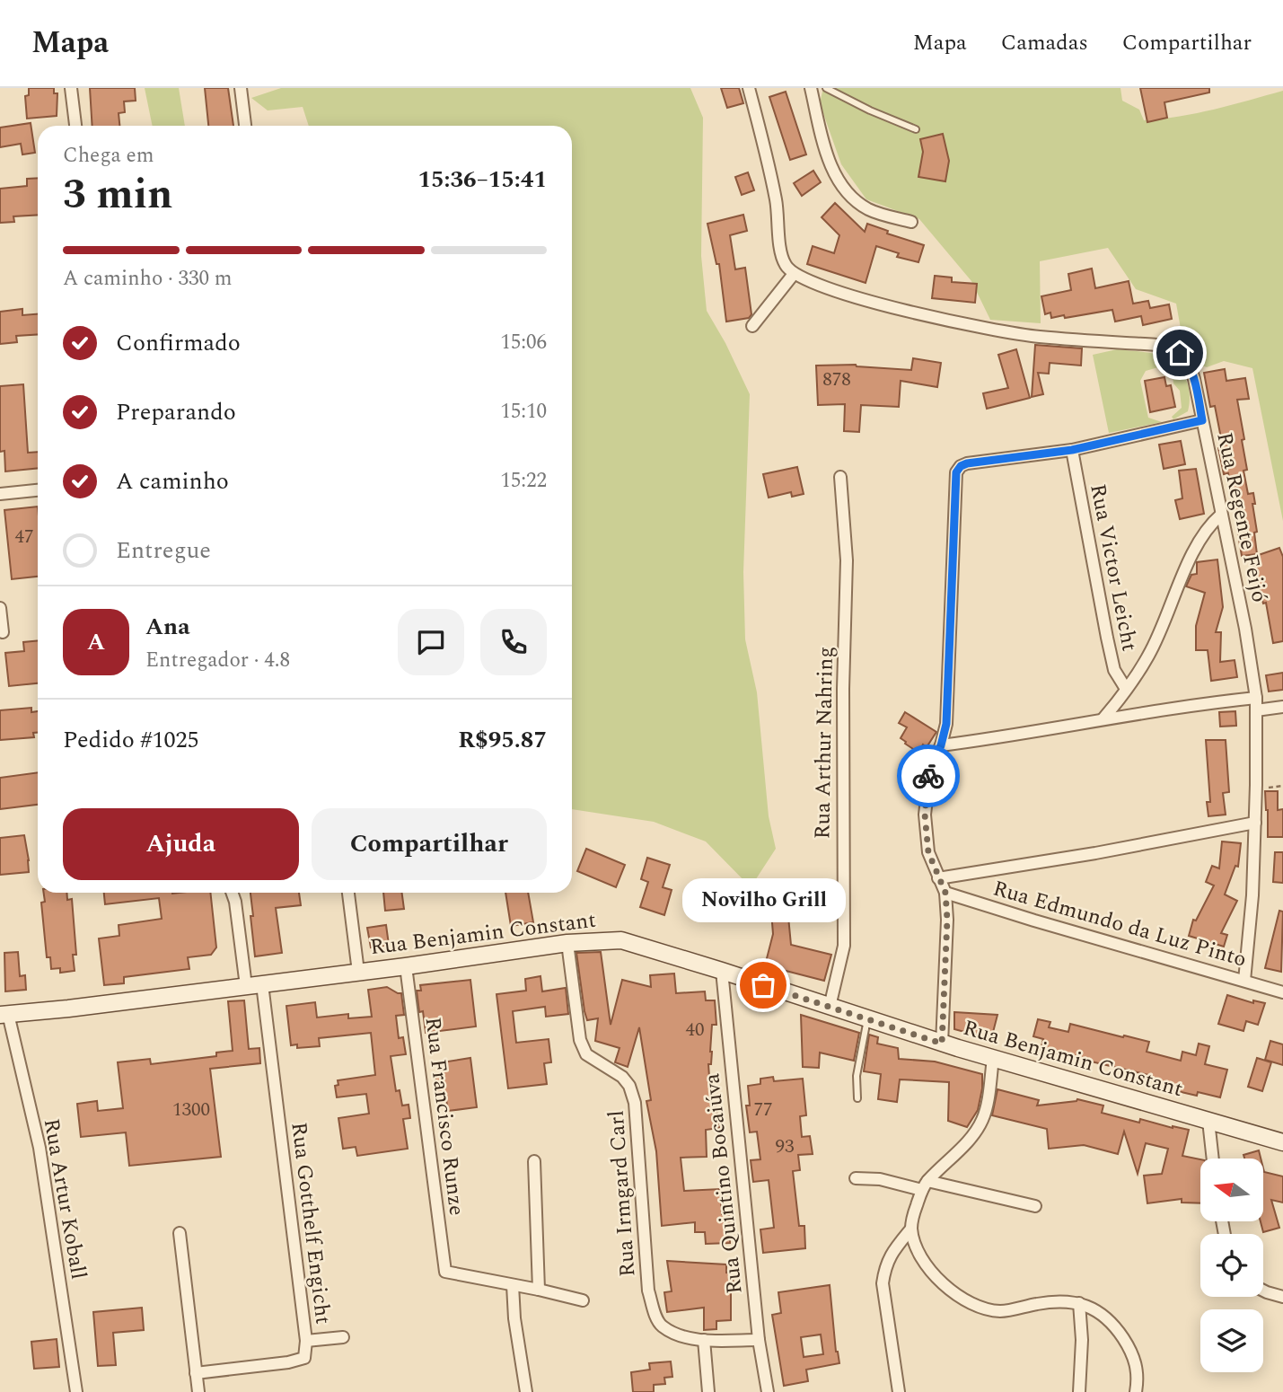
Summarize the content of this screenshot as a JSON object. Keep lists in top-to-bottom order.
{
  "streets": {
    "main road": ["Rua Benjamin Constant"],
    "street": [
      "Rua Regente Feijó",
      "Rua Victor Leicht",
      "Rua Arthur Nahring",
      "Rua Edmundo da Luz Pinto",
      "Rua Francisco Runze",
      "Rua Quintino Bocaiúva",
      "Rua Irmgard Carl",
      "Rua Artur Koball",
      "Rua Gotthelf Engicht"
    ]
  },
  "crossings": [
    ["Rua Regente Feijó", "Rua Edmundo da Luz Pinto"],
    ["Rua Arthur Nahring", "Rua Benjamin Constant"],
    ["Rua Benjamin Constant", "Rua Francisco Runze"],
    ["Rua Benjamin Constant", "Rua Quintino Bocaiúva"],
    ["Rua Benjamin Constant", "Rua Irmgard Carl"],
    ["Rua Benjamin Constant", "Rua Artur Koball"],
    ["Rua Benjamin Constant", "Rua Gotthelf Engicht"],
    ["Rua Quintino Bocaiúva", "Rua Irmgard Carl"]
  ],
  "places": ["Novilho Grill"],
  "house_numbers": [
    "878",
    "47",
    "40",
    "1300",
    "77",
    "93"
  ],
  "north": "left",
  "page": {
    "header": "Mapa",
    "nav": ["Mapa", "Camadas", "Compartilhar"],
    "heading": ["3 min", "Chega em", "15:36–15:41"],
    "panel": [
      "Ana",
      "Entregador · 4.8",
      "Pedido #1025",
      "R$95.87"
    ],
    "bar": "A caminho · 330 m",
    "list": [
      ["Confirmado", "15:06"],
      ["Preparando", "15:10"],
      ["A caminho", "15:22"],
      "Entregue"
    ],
    "round": "A",
    "buttons": ["Ajuda", "Compartilhar"],
    "bubble": "Novilho Grill"
  }
}
